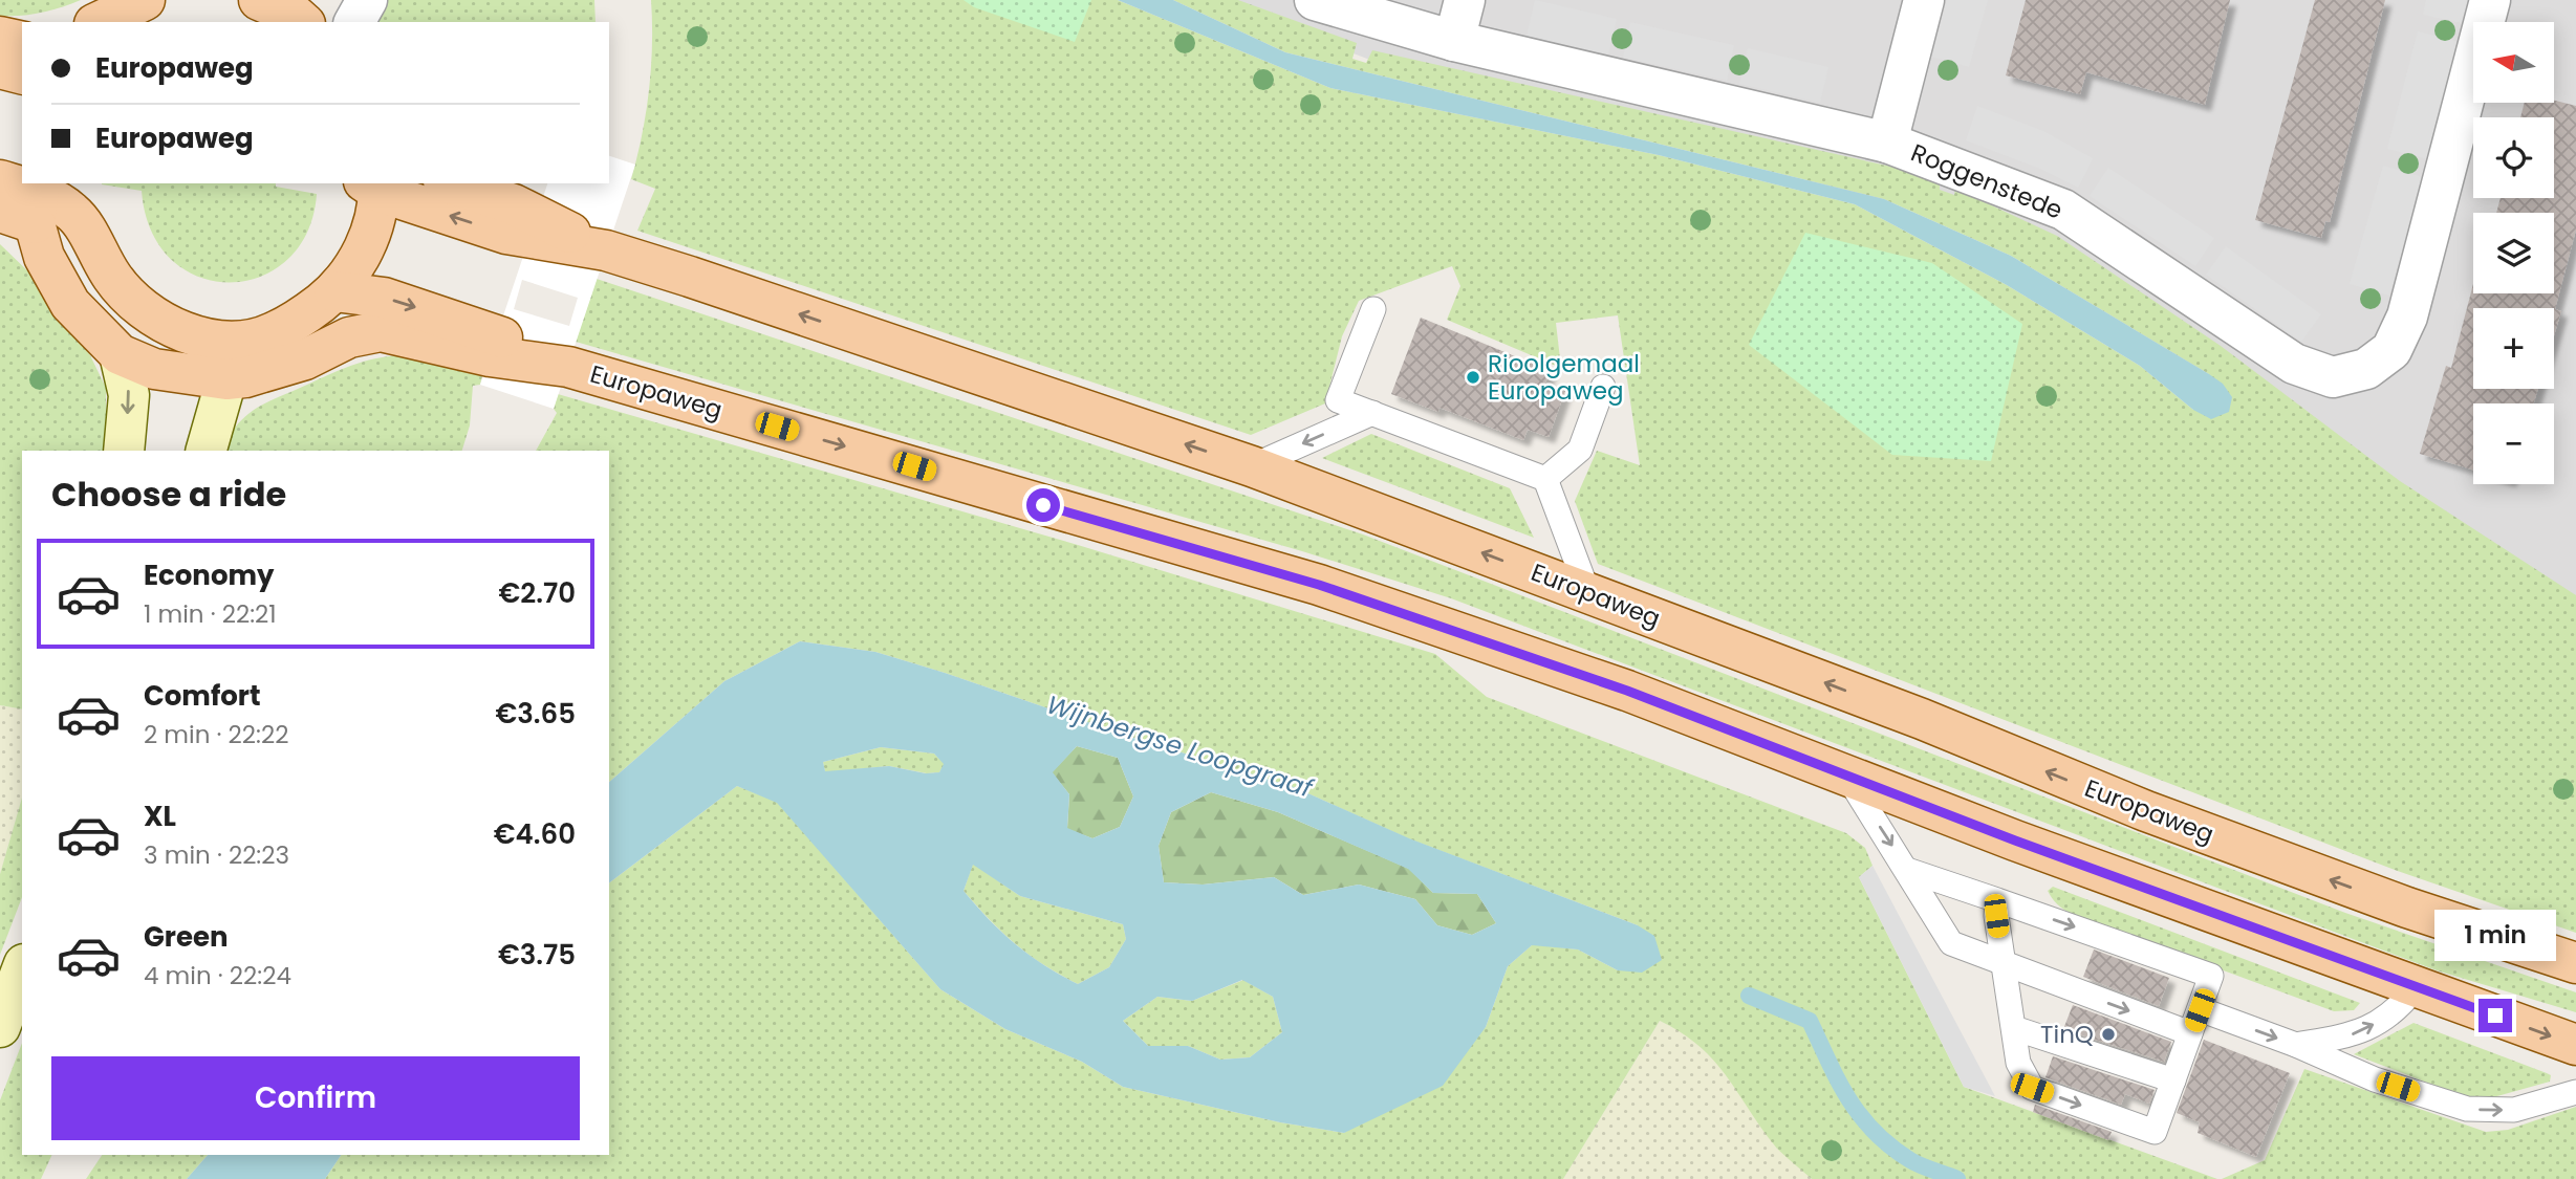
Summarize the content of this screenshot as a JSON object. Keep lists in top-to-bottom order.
{
  "streets": {
    "main road": ["Europaweg"],
    "street": ["Roggenstede"]
  },
  "water": ["Wijnbergse Loopgraaf"],
  "places": ["Rioolgemaal Europaweg", "TinQ"],
  "north": "left",
  "page": {
    "map_buttons": ["+", "−"],
    "banner": ["Europaweg", "Europaweg"],
    "heading": "Choose a ride",
    "list": [
      {
        "name": "Economy",
        "note": "1 min · 22:21",
        "value": "€2.70"
      },
      {
        "name": "Comfort",
        "note": "2 min · 22:22",
        "value": "€3.65"
      },
      {
        "name": "XL",
        "note": "3 min · 22:23",
        "value": "€4.60"
      },
      {
        "name": "Green",
        "note": "4 min · 22:24",
        "value": "€3.75"
      }
    ],
    "bubble": "1 min",
    "buttons": "Confirm"
  }
}
